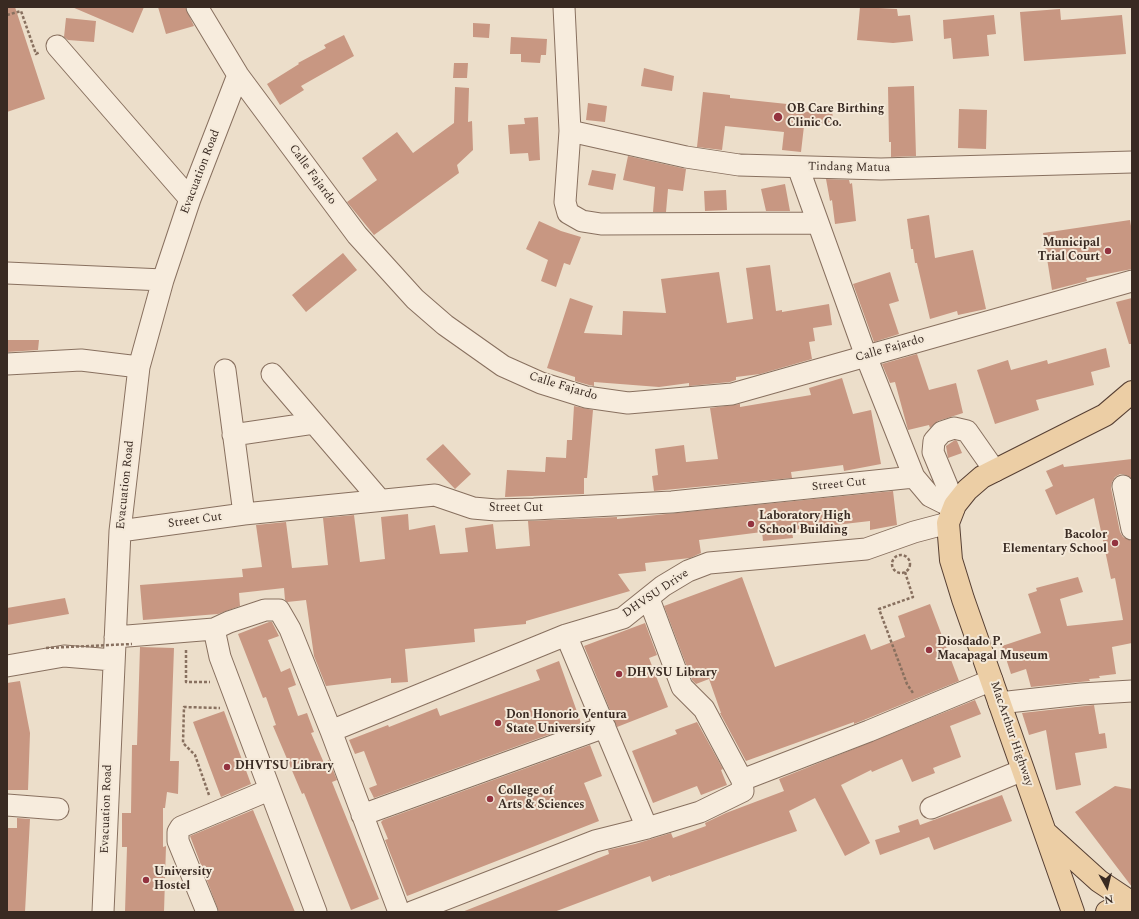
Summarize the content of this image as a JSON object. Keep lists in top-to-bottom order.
{
  "streets": {
    "main road": ["MacArthur Highway"],
    "street": [
      "Tindang Matua",
      "Evacuation Road",
      "Calle Fajardo",
      "Street Cut",
      "DHVSU Drive"
    ]
  },
  "crossings": [
    ["Evacuation Road", "Calle Fajardo"],
    ["Evacuation Road", "Street Cut"],
    ["DHVSU Drive", "MacArthur Highway"]
  ],
  "places": [
    "OB Care Birthing Clinic Co.",
    "Municipal Trial Court",
    "Laboratory High School Building",
    "Bacolor Elementary School",
    "Diosdado P. Macapagal Museum",
    "DHVSU Library",
    "Don Honorio Ventura State University",
    "DHVTSU Library",
    "College of Arts & Sciences",
    "University Hostel"
  ],
  "north": "bottom"
}
